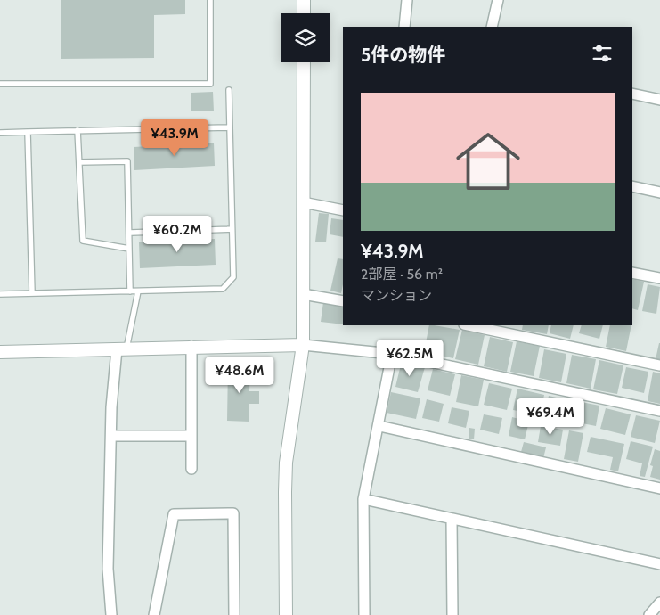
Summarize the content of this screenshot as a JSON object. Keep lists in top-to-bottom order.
{
  "page": {
    "heading": "5件の物件",
    "list": [
      {
        "name": "¥43.9M",
        "note": "2部屋 · 56 m² · マンション"
      }
    ],
    "price": [
      "¥43.9M",
      "¥60.2M",
      "¥62.5M",
      "¥48.6M",
      "¥69.4M"
    ]
  }
}
